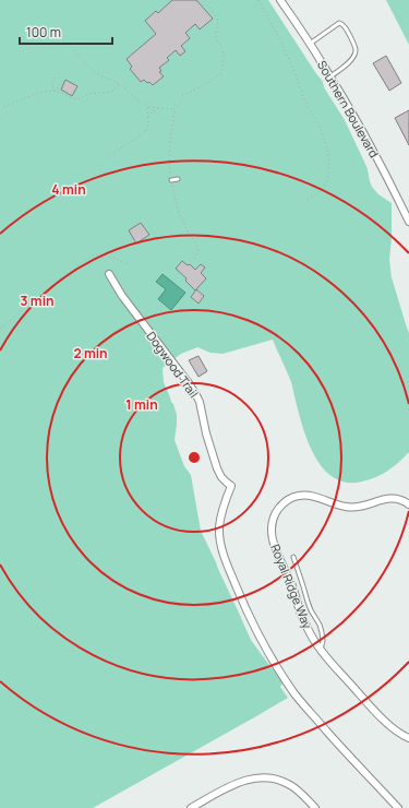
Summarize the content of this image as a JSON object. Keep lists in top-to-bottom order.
{
  "streets": {
    "street": ["Southern Boulevard", "Dogwood Trail", "Royal Ridge Way"]
  },
  "scale_bar": "100 m",
  "rings": [
    "4 min",
    "3 min",
    "2 min",
    "1 min"
  ]
}
